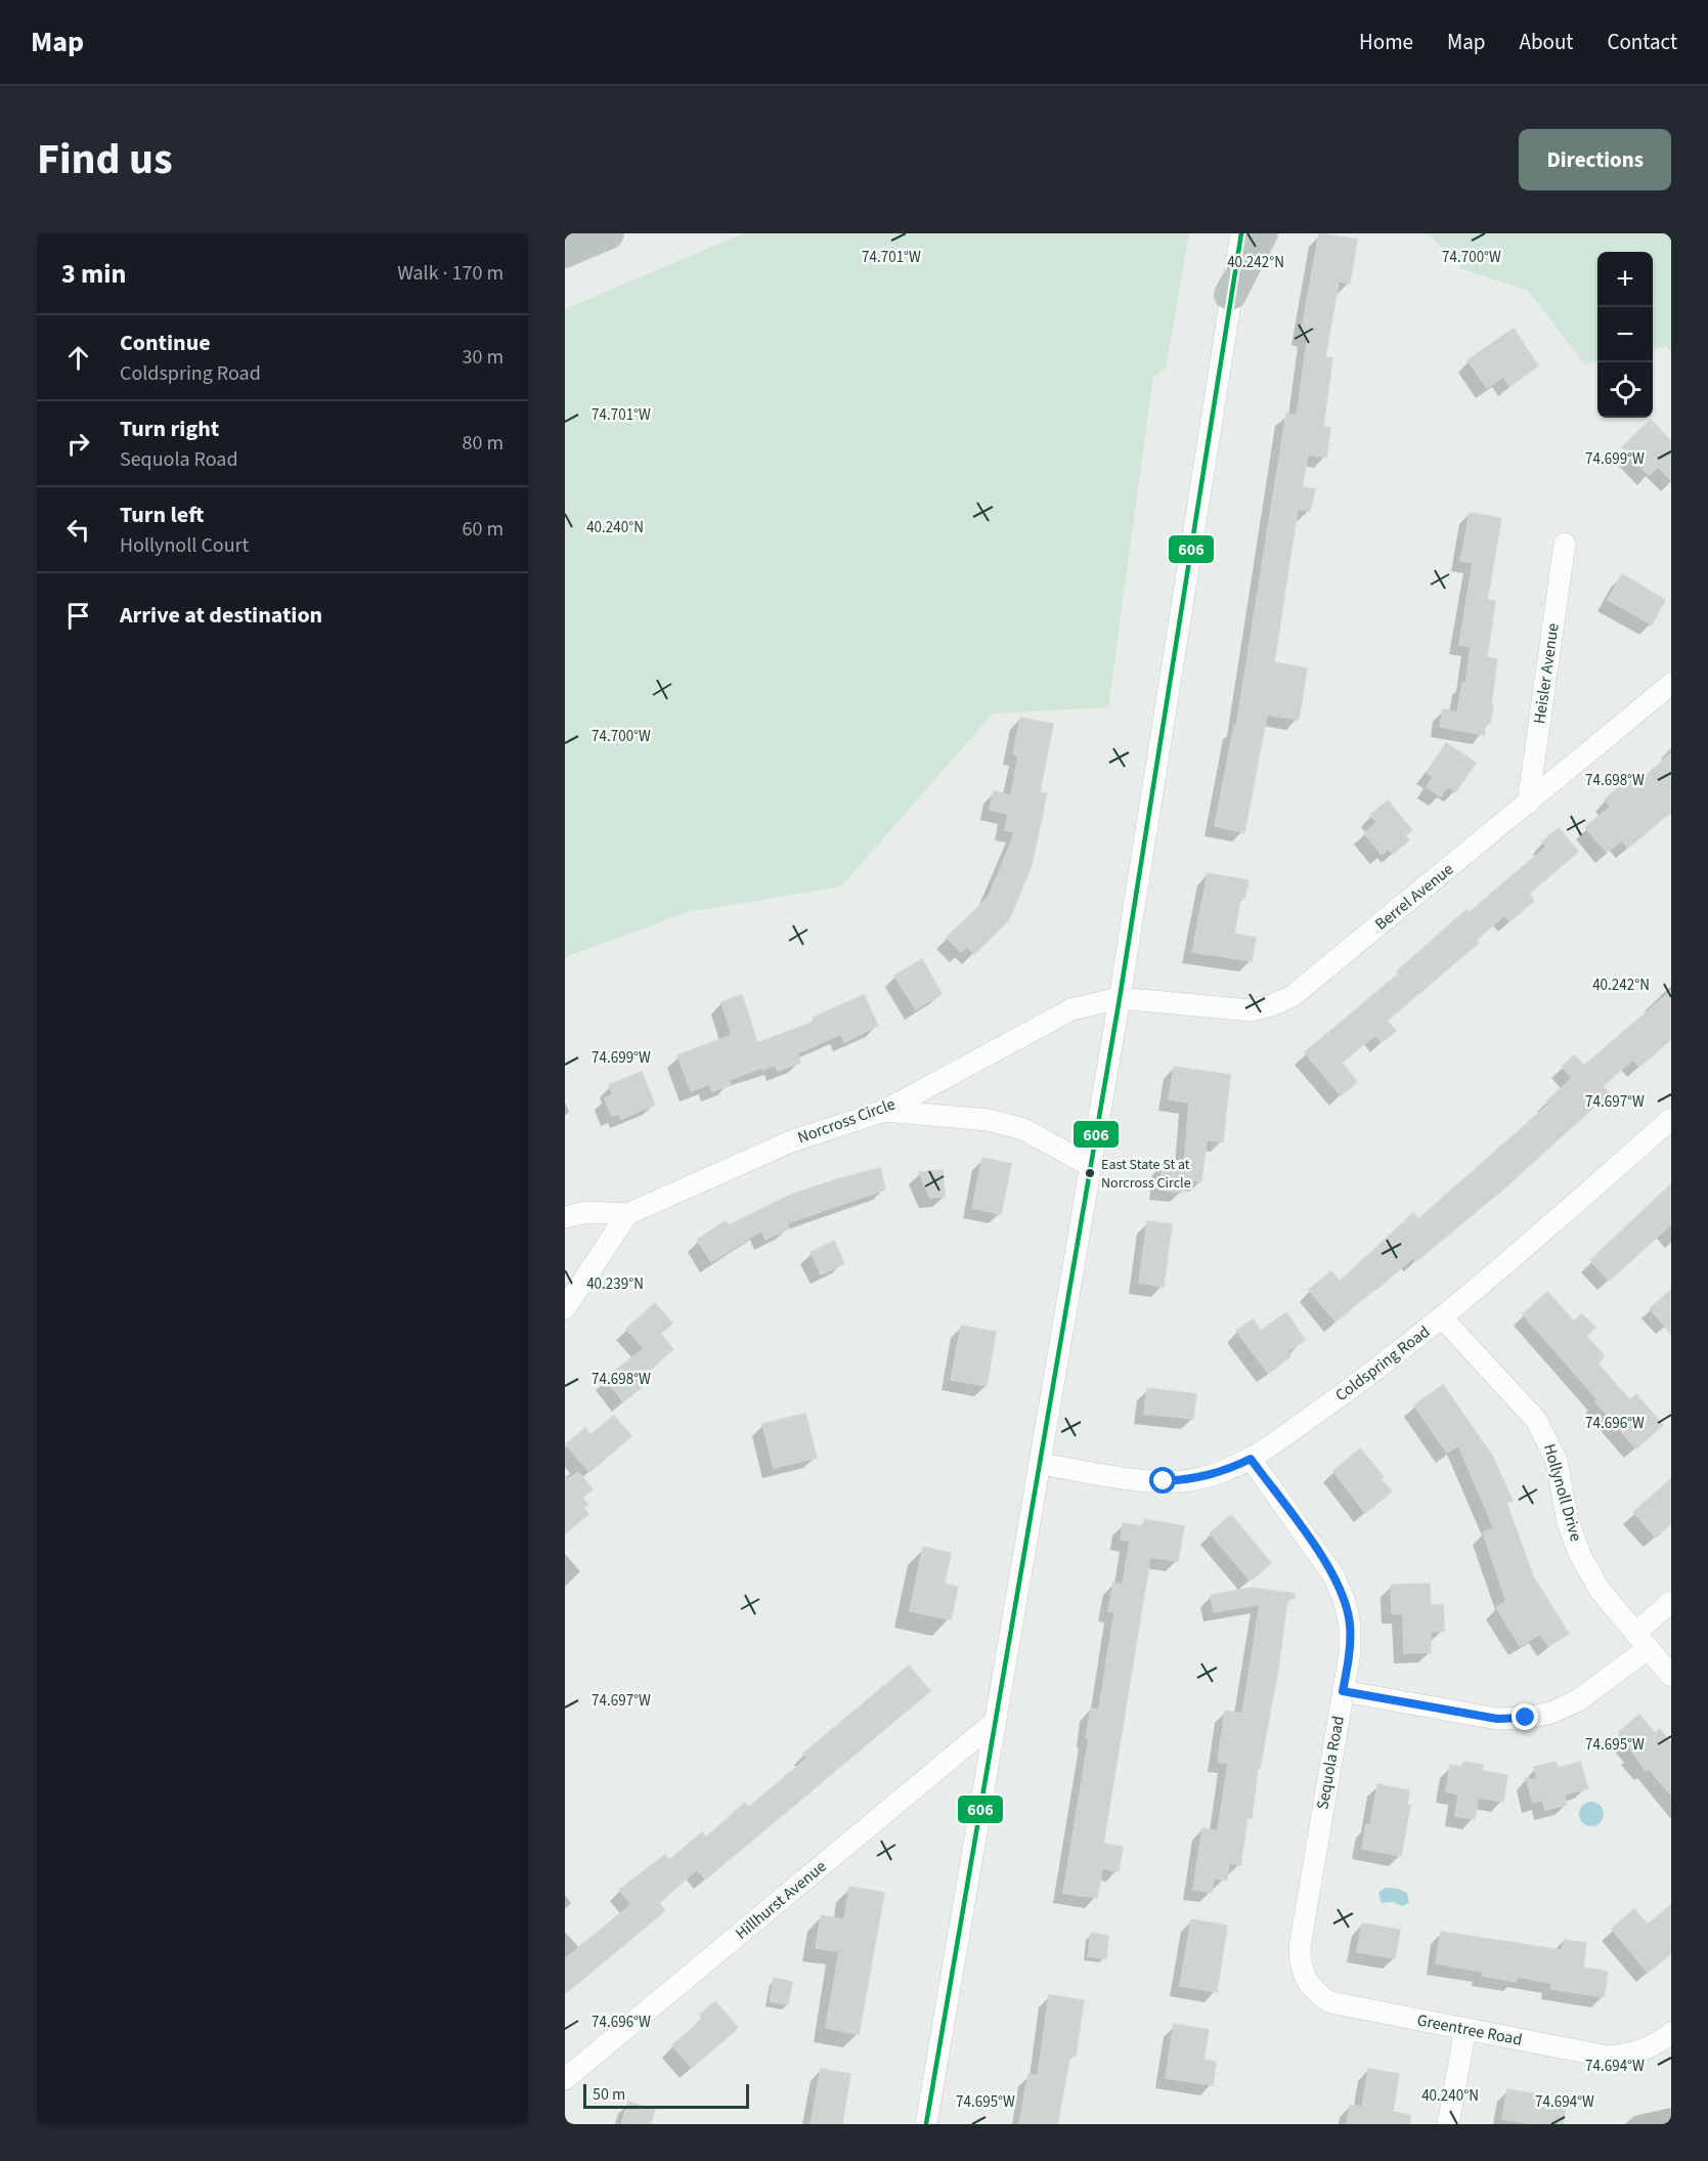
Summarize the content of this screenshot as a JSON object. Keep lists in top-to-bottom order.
{
  "streets": {
    "street": [
      "Heisler Avenue",
      "Berrel Avenue",
      "Norcross Circle",
      "Coldspring Road",
      "Hollynoll Drive",
      "Sequola Road",
      "Hillhurst Avenue",
      "Greentree Road"
    ]
  },
  "crossings": [
    ["Heisler Avenue", "Berrel Avenue"],
    ["Berrel Avenue", "Norcross Circle"],
    ["Coldspring Road", "Hollynoll Drive"],
    ["Coldspring Road", "Sequola Road"],
    ["Sequola Road", "Greentree Road"]
  ],
  "places": ["East State St at Norcross Circle"],
  "lines": ["transit line 606"],
  "scale_bar": "50 m",
  "page": {
    "header": "Map",
    "nav": [
      "Home",
      "Map",
      "About",
      "Contact"
    ],
    "title": "Find us",
    "buttons": "Directions",
    "heading": ["3 min", "Walk · 170 m"],
    "map_buttons": ["+", "−"],
    "list": [
      ["Continue", "Coldspring Road", "30 m"],
      ["Turn right", "Sequola Road", "80 m"],
      ["Turn left", "Hollynoll Court", "60 m"],
      "Arrive at destination"
    ],
    "scale": "50 m"
  },
  "coordinates": [
    "74.701°W",
    "74.700°W",
    "40.242°N",
    "74.699°W",
    "40.240°N",
    "74.698°W",
    "74.697°W",
    "40.239°N",
    "74.696°W",
    "74.695°W",
    "74.694°W"
  ]
}
